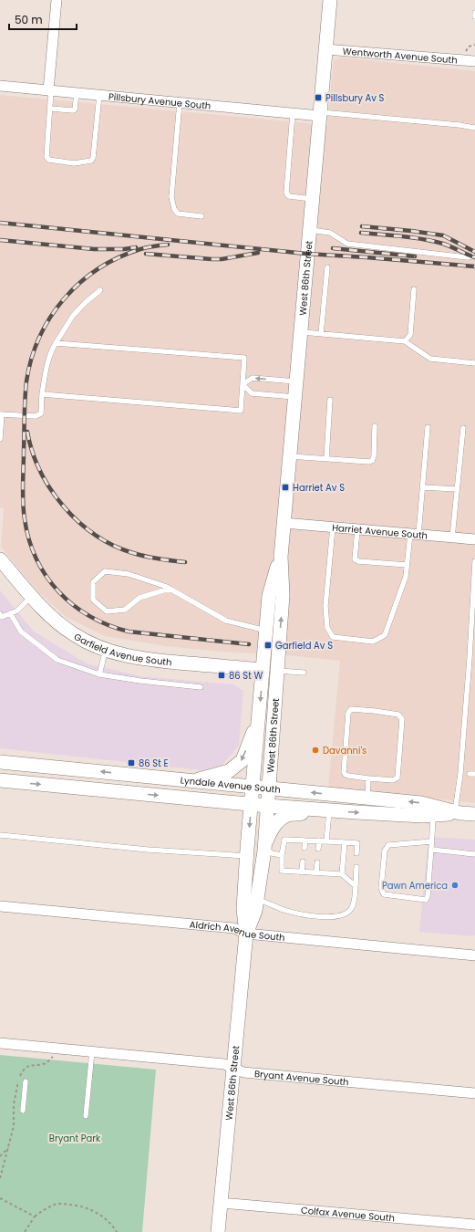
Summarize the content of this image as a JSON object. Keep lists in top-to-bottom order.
{
  "streets": {
    "street": [
      "Wentworth Avenue South",
      "Pillsbury Avenue South",
      "West 86th Street",
      "Harriet Avenue South",
      "Garfield Avenue South",
      "Lyndale Avenue South",
      "Aldrich Avenue South",
      "Bryant Avenue South",
      "Colfax Avenue South"
    ]
  },
  "crossings": [
    ["Wentworth Avenue South", "West 86th Street"],
    ["Pillsbury Avenue South", "West 86th Street"],
    ["West 86th Street", "Harriet Avenue South"],
    ["West 86th Street", "Garfield Avenue South"],
    ["West 86th Street", "Lyndale Avenue South"],
    ["West 86th Street", "Aldrich Avenue South"],
    ["West 86th Street", "Bryant Avenue South"],
    ["West 86th Street", "Colfax Avenue South"]
  ],
  "parks": ["Bryant Park"],
  "places": {
    "transit": [
      "Pillsbury Av S",
      "Harriet Av S",
      "Garfield Av S",
      "86 St W",
      "86 St E"
    ],
    "other": ["Davanni's", "Pawn America"]
  },
  "scale_bar": "50 m"
}
